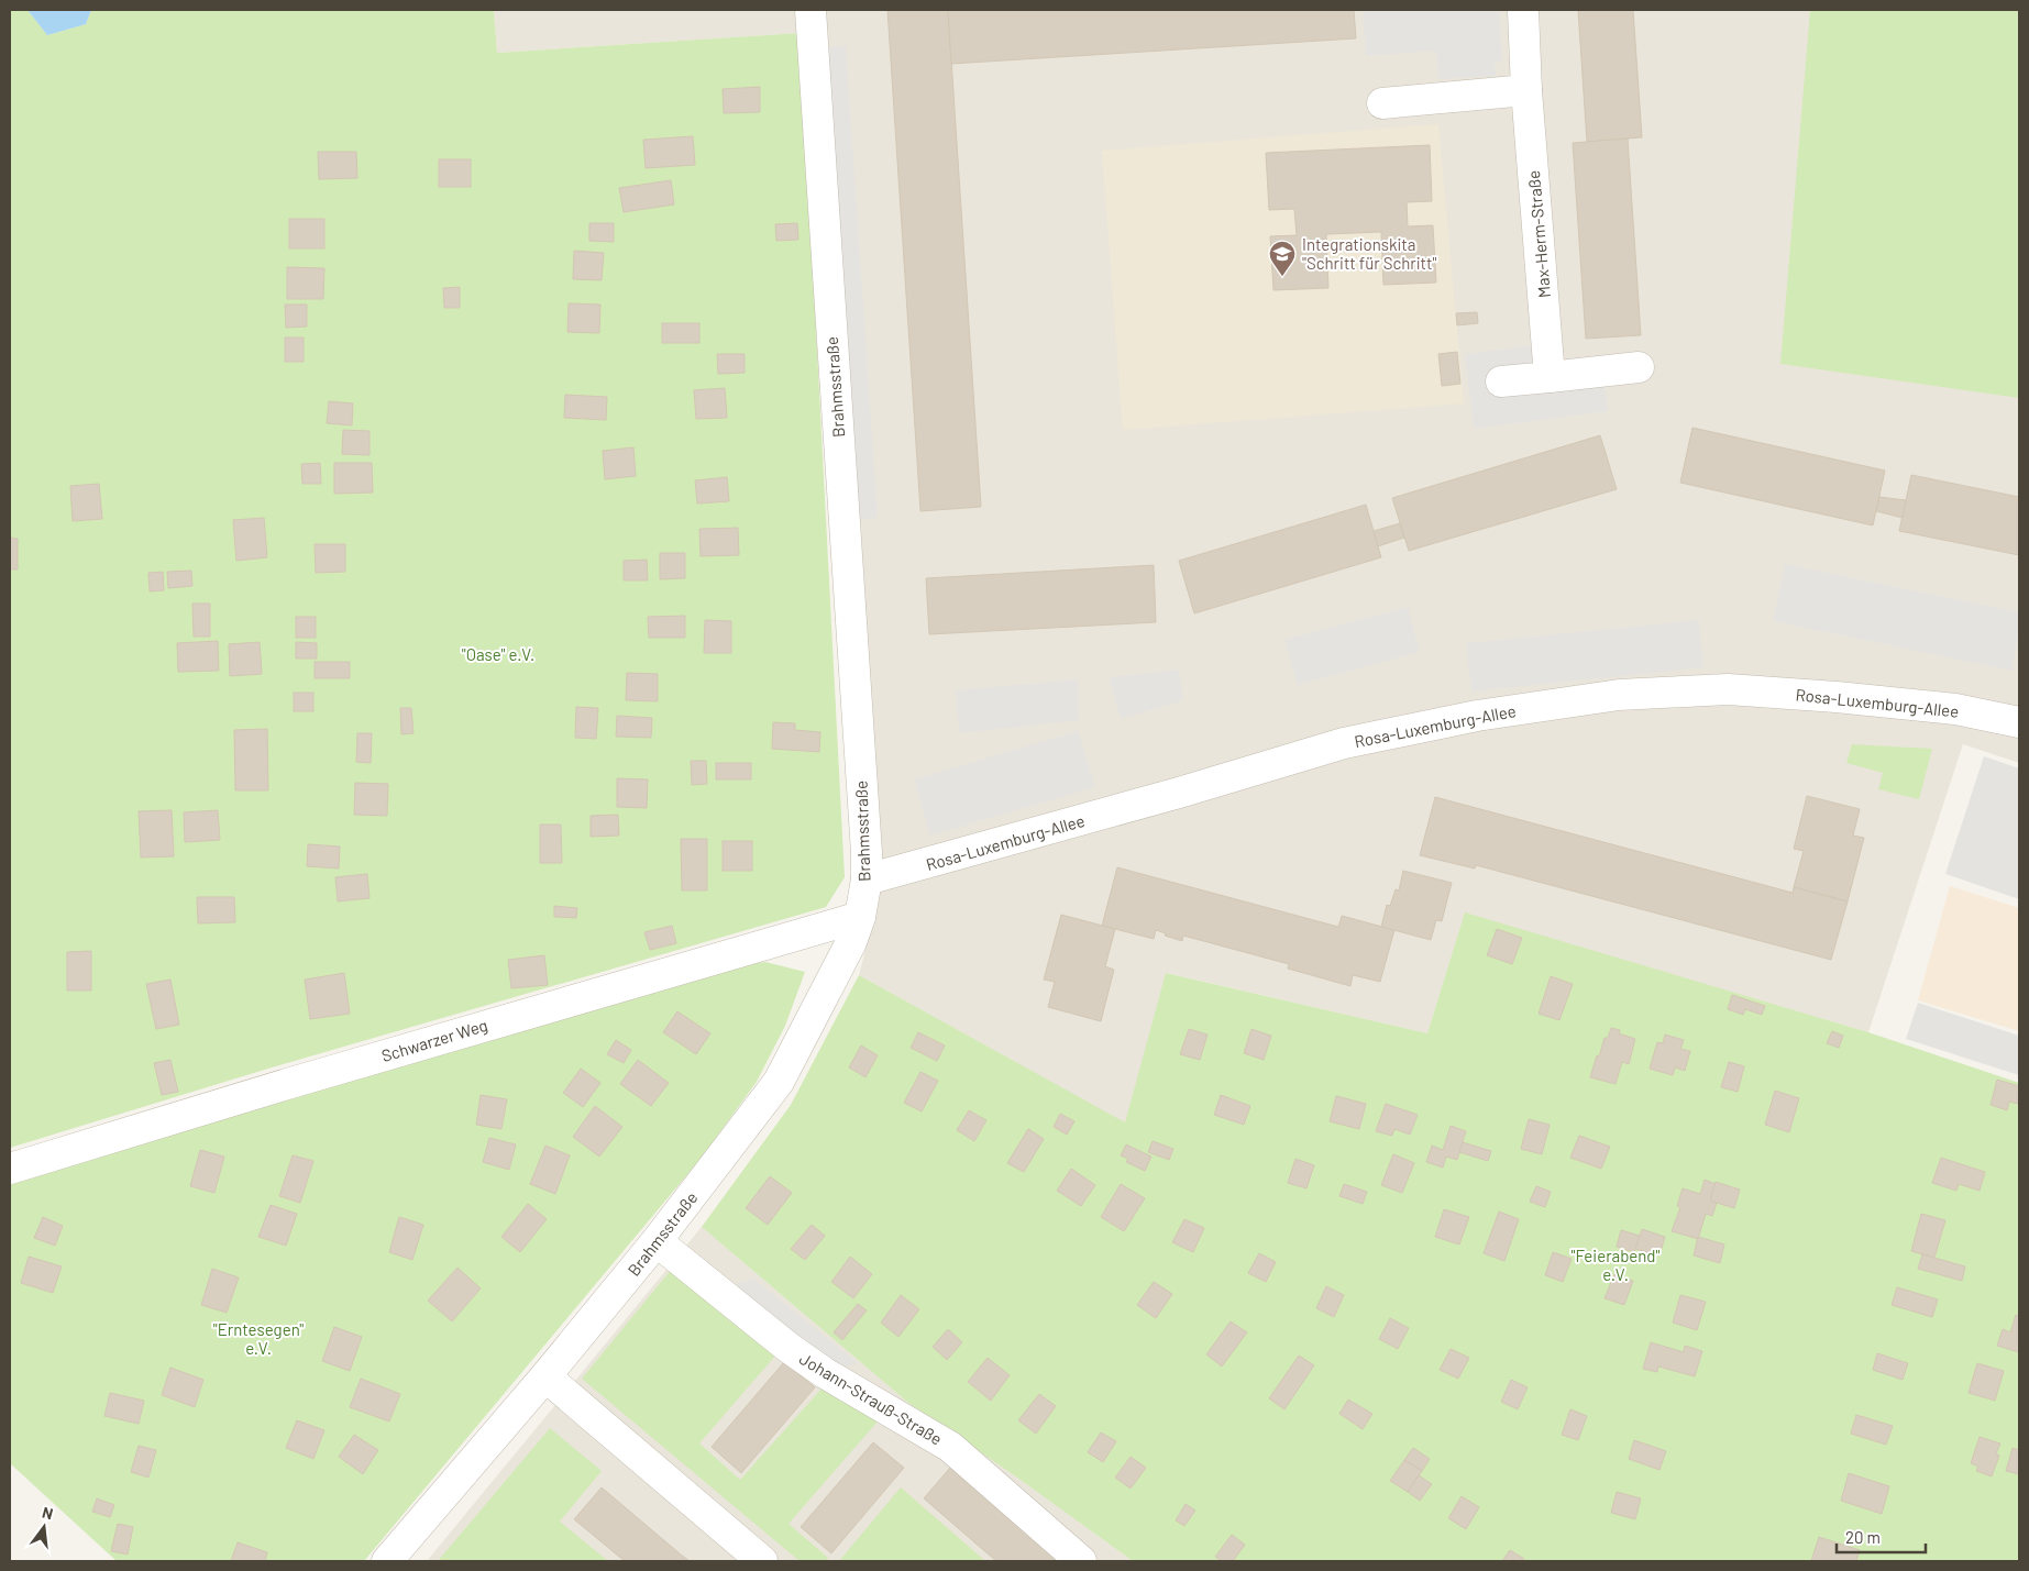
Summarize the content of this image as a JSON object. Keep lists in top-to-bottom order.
{
  "streets": {
    "street": [
      "Max-Herm-Straße",
      "Brahmsstraße",
      "Rosa-Luxemburg-Allee",
      "Schwarzer Weg",
      "Johann-Strauß-Straße"
    ]
  },
  "crossings": [
    ["Brahmsstraße", "Rosa-Luxemburg-Allee"],
    ["Brahmsstraße", "Schwarzer Weg"],
    ["Brahmsstraße", "Johann-Strauß-Straße"]
  ],
  "parks": ["\"Oase\" e.V.", "\"Feierabend\" e.V.", "\"Erntesegen\" e.V."],
  "places": {
    "school or university": ["Integrationskita \"Schritt für Schritt\""]
  },
  "scale_bar": "20 m",
  "north": "top"
}
